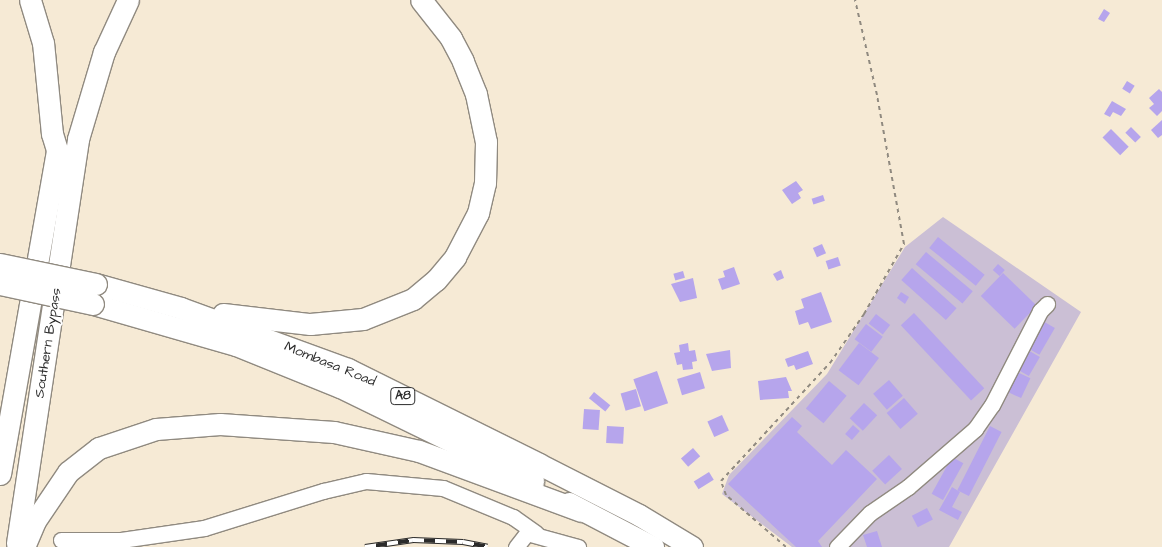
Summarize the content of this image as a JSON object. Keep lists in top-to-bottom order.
{
  "streets": {
    "highway": ["Southern Bypass", "Mombasa Road", "A8"]
  }
}
